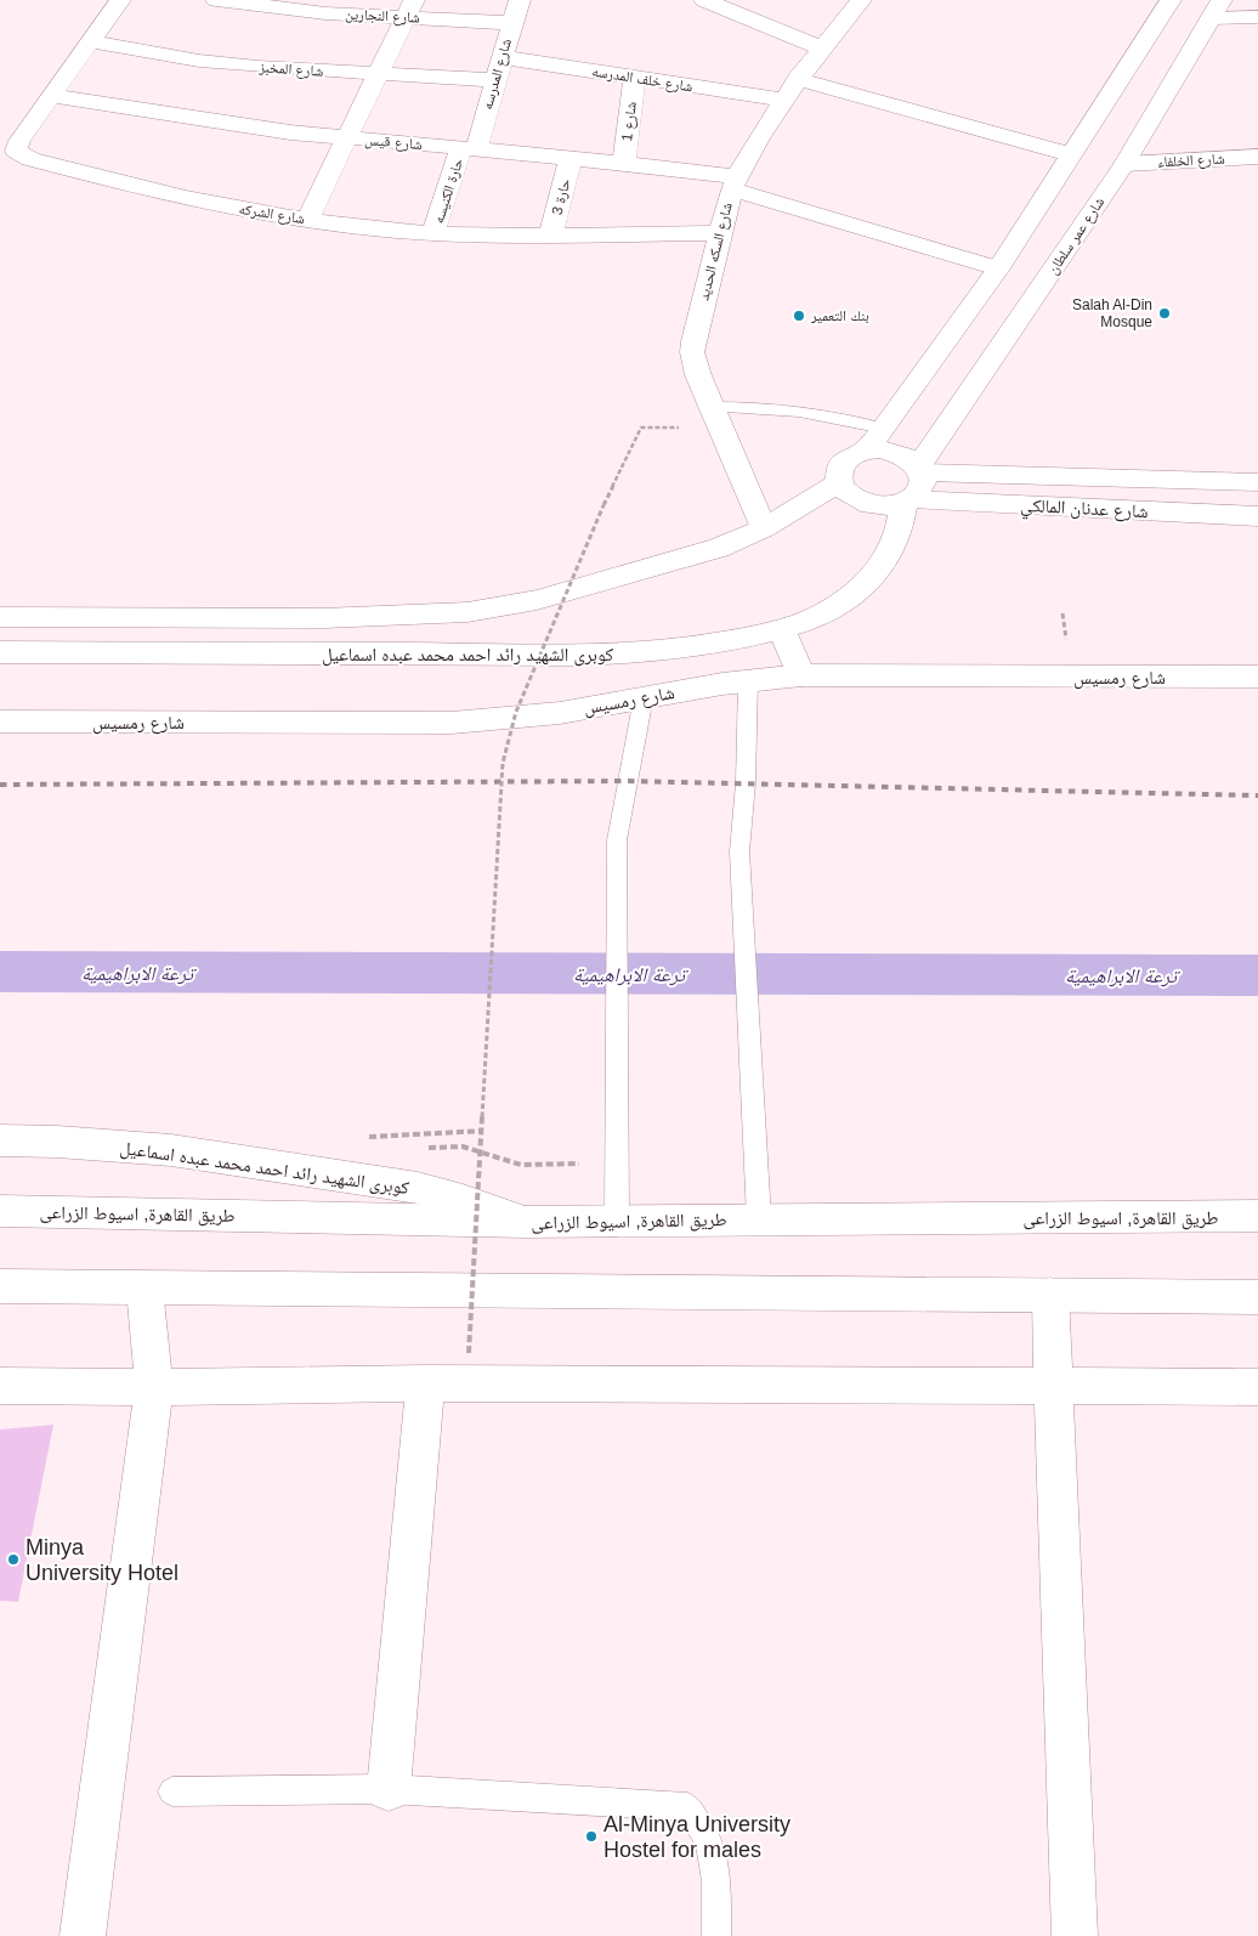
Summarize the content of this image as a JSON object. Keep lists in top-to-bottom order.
{
  "streets": {
    "main road": [
      "شارع النجارين",
      "شارع المخبز",
      "شارع المدرسه",
      "شارع خلف المدرسه",
      "شارع 1",
      "شارع قيس",
      "شارع الخلفاء",
      "حارة الكنيسه",
      "حارة 3",
      "شارع الشركه",
      "شارع عمر سلطان",
      "شارع السكه الحديد",
      "شارع عدنان المالكي",
      "كوبرى الشهيد رائد احمد محمد عبده اسماعيل",
      "شارع رمسيس",
      "طريق القاهرة, اسيوط الزراعى"
    ]
  },
  "crossings": [
    ["شارع النجارين", "شارع المدرسه"],
    ["شارع المخبز", "شارع المدرسه"],
    ["شارع المخبز", "شارع الشركه"],
    ["شارع المدرسه", "شارع خلف المدرسه"],
    ["شارع المدرسه", "شارع قيس"],
    ["شارع المدرسه", "حارة الكنيسه"],
    ["شارع خلف المدرسه", "شارع 1"],
    ["شارع خلف المدرسه", "شارع السكه الحديد"],
    ["شارع 1", "شارع قيس"],
    ["شارع قيس", "حارة الكنيسه"],
    ["شارع قيس", "حارة 3"],
    ["شارع قيس", "شارع الشركه"],
    ["شارع قيس", "شارع السكه الحديد"],
    ["شارع الخلفاء", "شارع عمر سلطان"],
    ["حارة الكنيسه", "شارع الشركه"],
    ["حارة 3", "شارع الشركه"],
    ["شارع الشركه", "شارع السكه الحديد"],
    ["شارع عمر سلطان", "شارع عدنان المالكي"],
    ["شارع عمر سلطان", "كوبرى الشهيد رائد احمد محمد عبده اسماعيل"],
    ["شارع السكه الحديد", "كوبرى الشهيد رائد احمد محمد عبده اسماعيل"],
    ["شارع عدنان المالكي", "كوبرى الشهيد رائد احمد محمد عبده اسماعيل"],
    ["كوبرى الشهيد رائد احمد محمد عبده اسماعيل", "طريق القاهرة, اسيوط الزراعى"]
  ],
  "water": ["ترعة الابراهيمية"],
  "places": [
    "Salah Al-Din Mosque",
    "بنك التعمير",
    "Minya University Hotel",
    "Al-Minya University Hostel for males"
  ]
}
